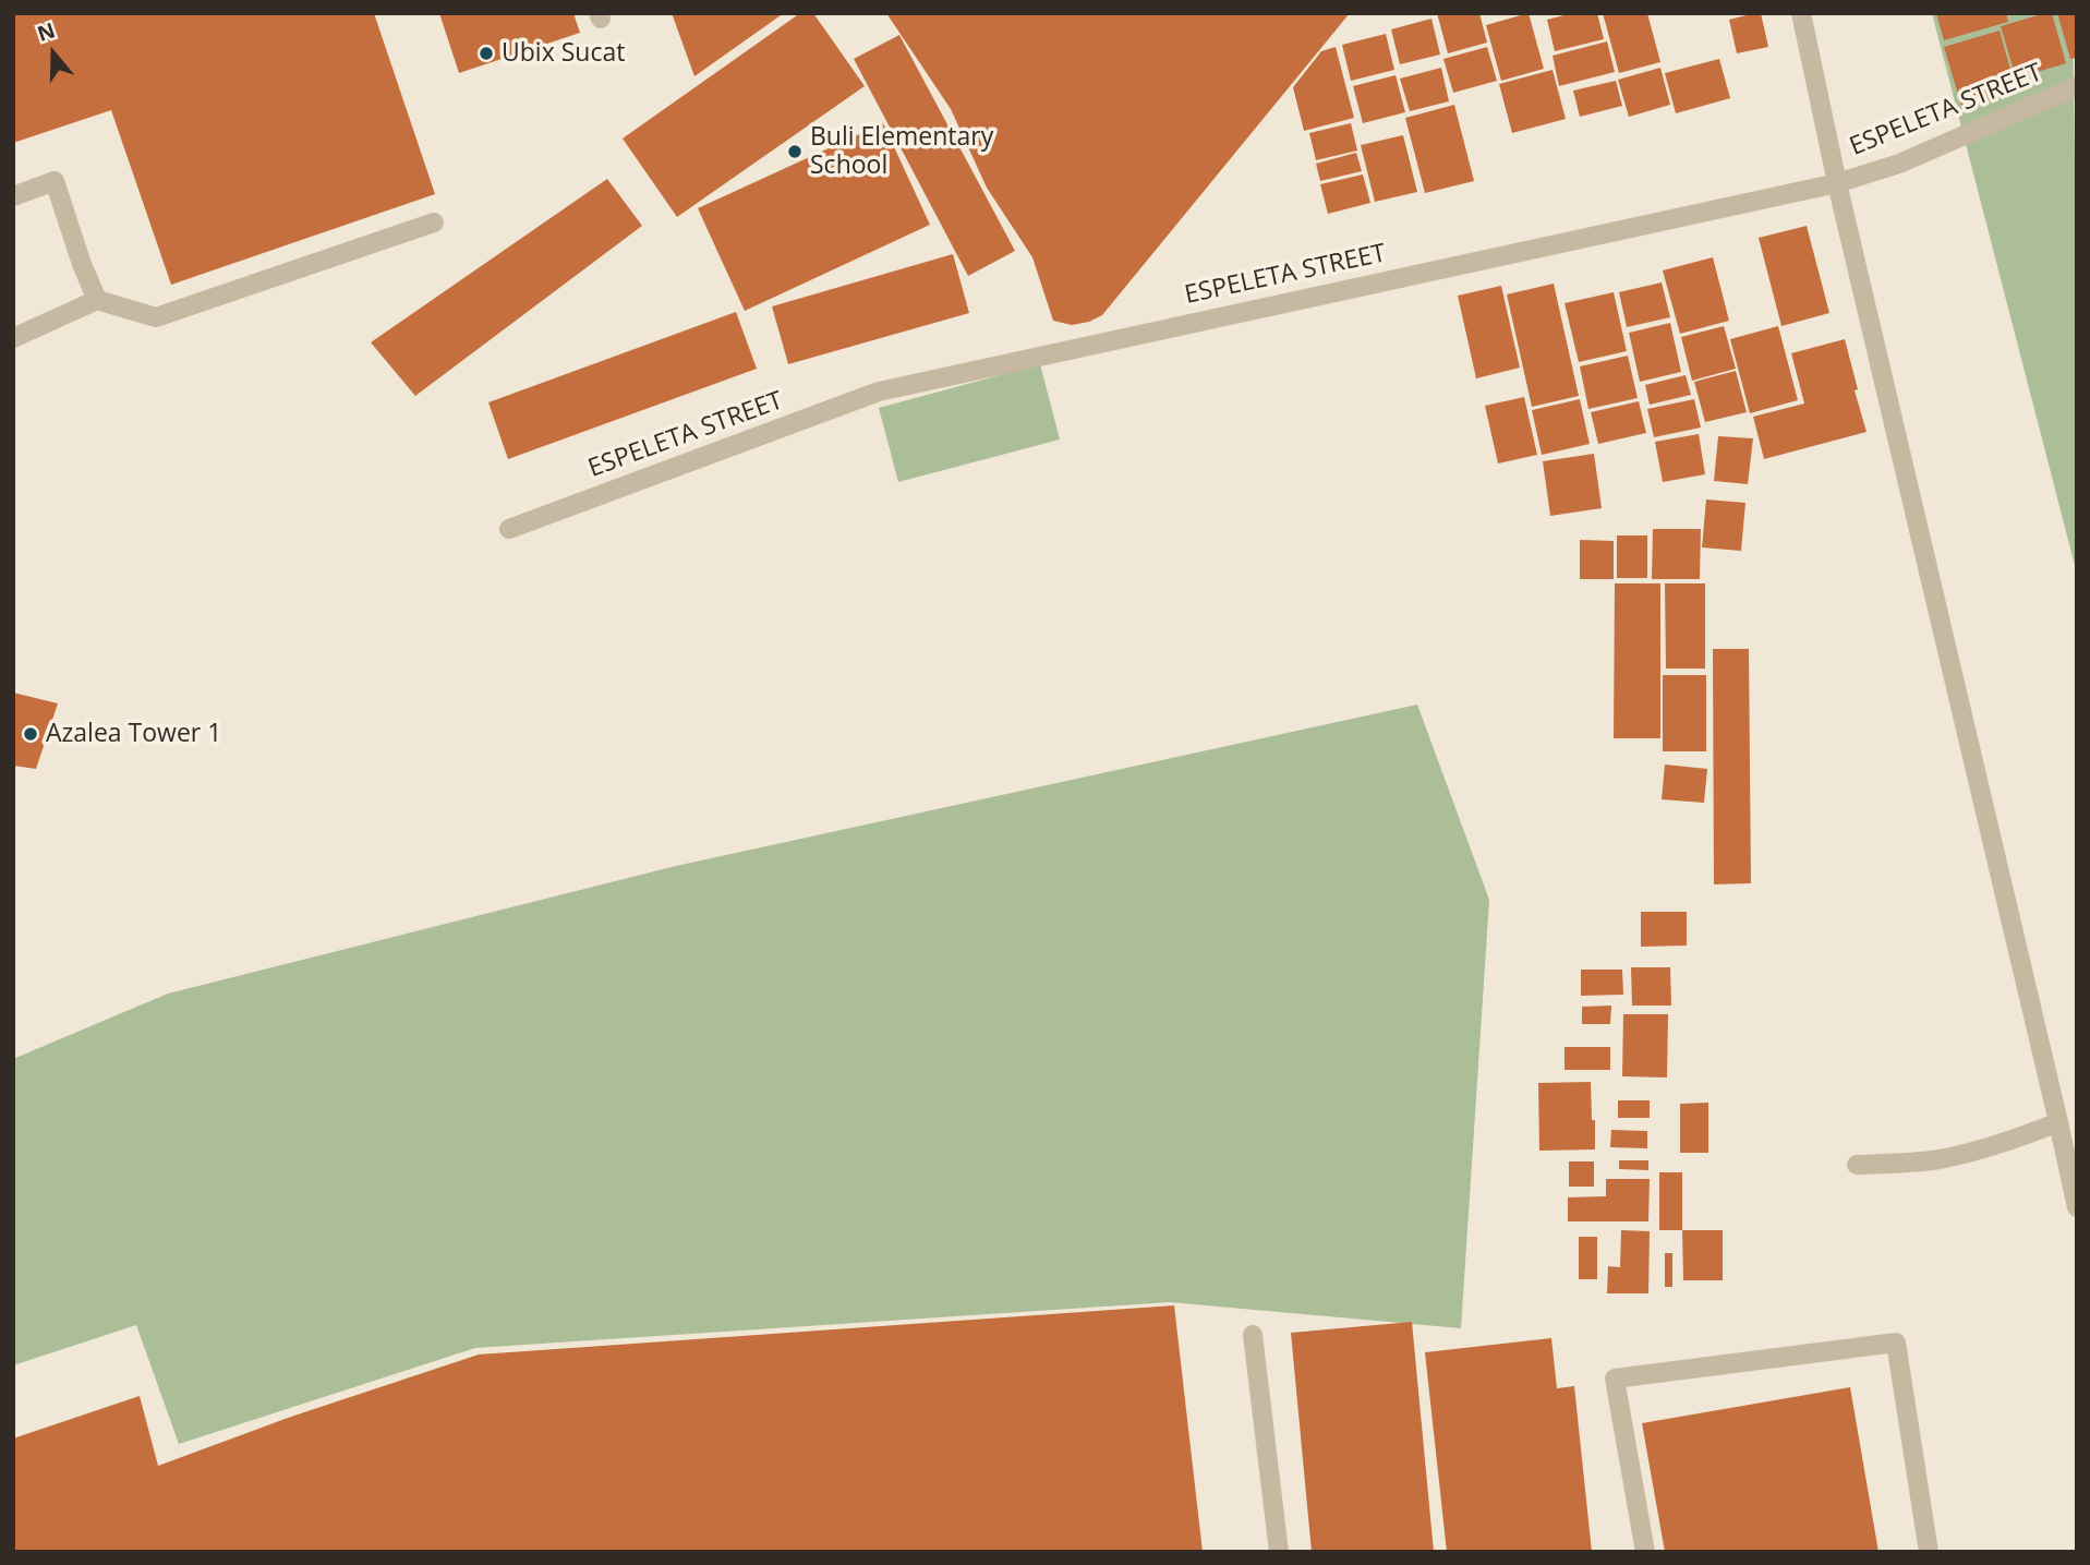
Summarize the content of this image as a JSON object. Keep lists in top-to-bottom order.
{
  "streets": {
    "street": ["ESPELETA STREET"]
  },
  "places": ["Ubix Sucat", "Buli Elementary School", "Azalea Tower 1"],
  "north": "top"
}
